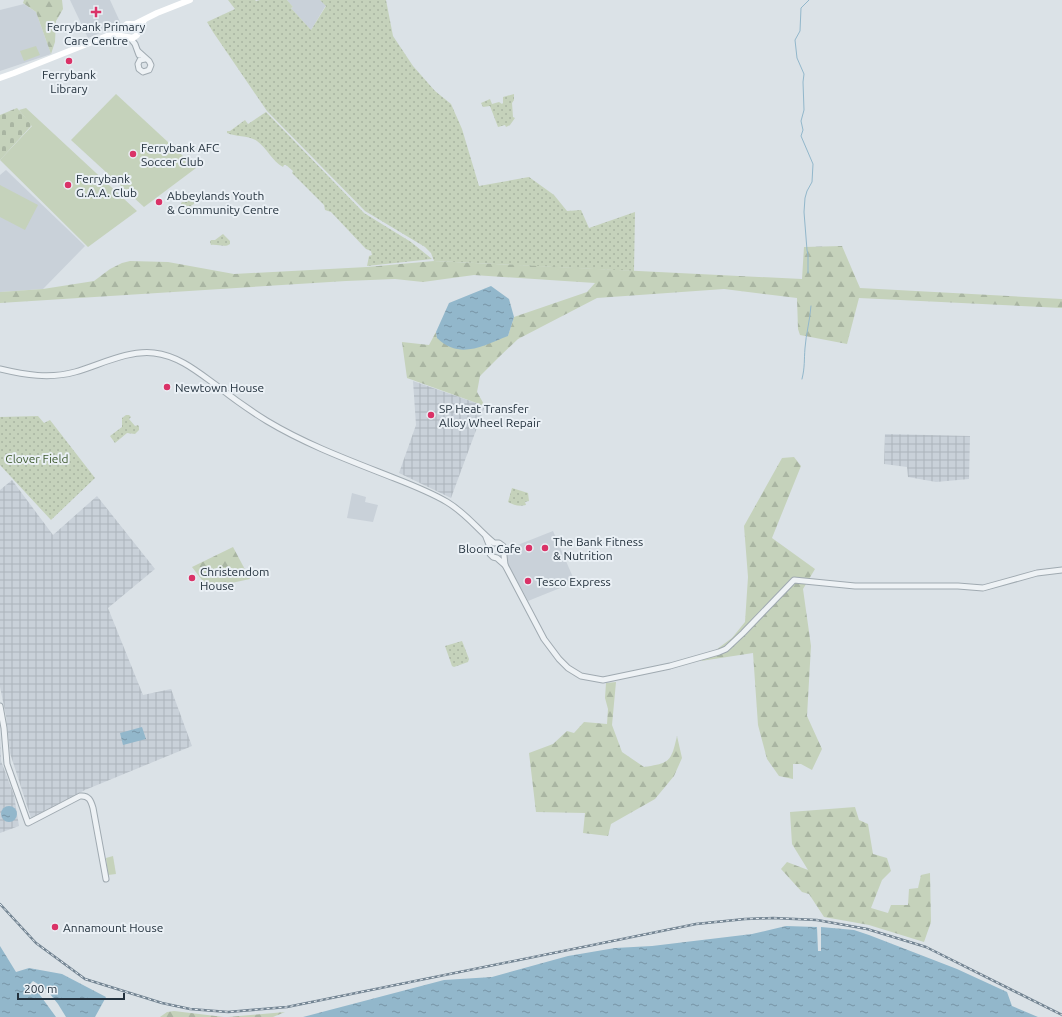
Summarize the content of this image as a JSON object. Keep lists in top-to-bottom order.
{
  "parks": ["Clover Field"],
  "places": {
    "health": ["Ferrybank Primary Care Centre"],
    "other": [
      "Ferrybank Library",
      "Ferrybank AFC Soccer Club",
      "Ferrybank G.A.A. Club",
      "Abbeylands Youth & Community Centre",
      "Newtown House",
      "SP Heat Transfer Alloy Wheel Repair",
      "Bloom Cafe",
      "The Bank Fitness & Nutrition",
      "Christendom House",
      "Tesco Express",
      "Annamount House"
    ]
  },
  "scale_bar": "200 m"
}
